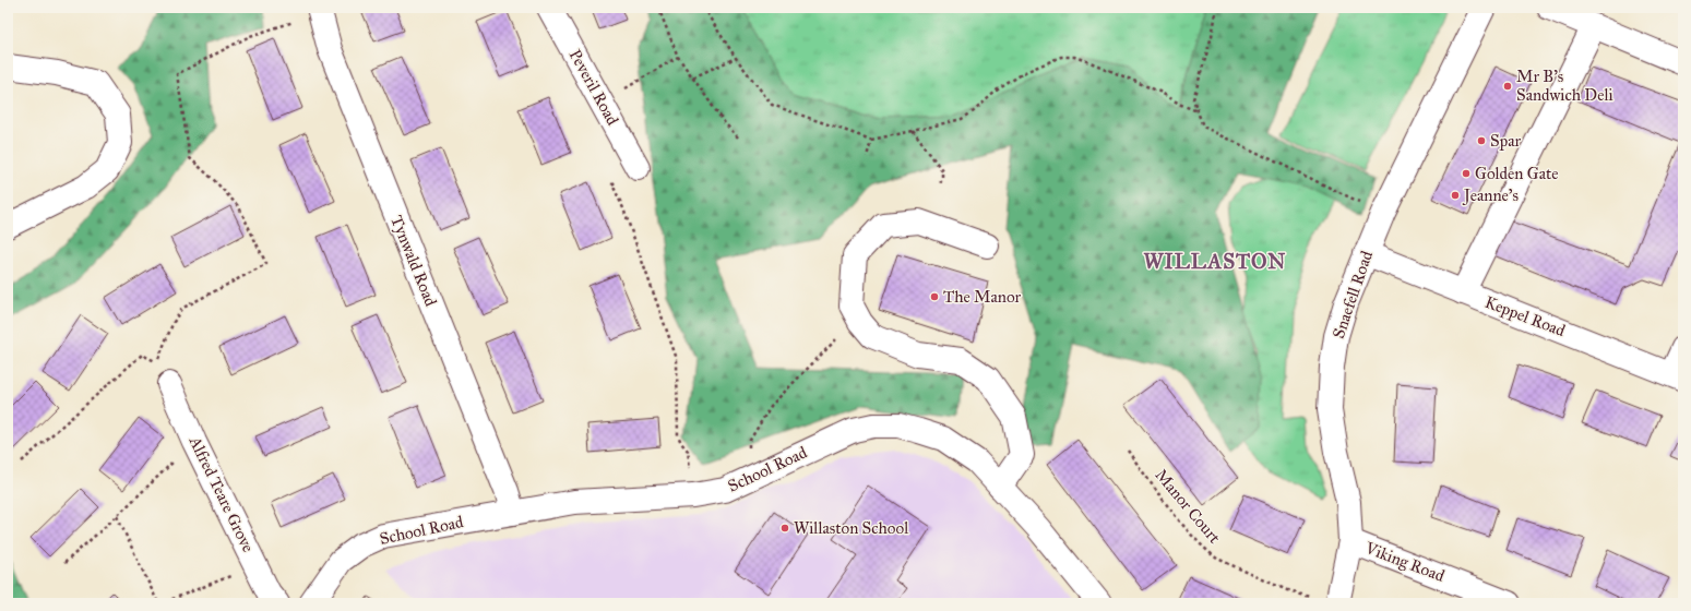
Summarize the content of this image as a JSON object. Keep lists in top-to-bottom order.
{
  "streets": {
    "street": [
      "Peveril Road",
      "Tynwald Road",
      "Snaefell Road",
      "Keppel Road",
      "School Road",
      "Alfred Teare Grove",
      "Viking Road"
    ],
    "path": ["Manor Court"]
  },
  "crossings": [
    ["Tynwald Road", "School Road"],
    ["Snaefell Road", "Keppel Road"],
    ["Snaefell Road", "Manor Court"],
    ["Snaefell Road", "Viking Road"]
  ],
  "districts": ["WILLASTON"],
  "places": [
    "Mr B's Sandwich Deli",
    "Spar",
    "Golden Gate",
    "Jeanne's",
    "The Manor",
    "Willaston School"
  ]
}
